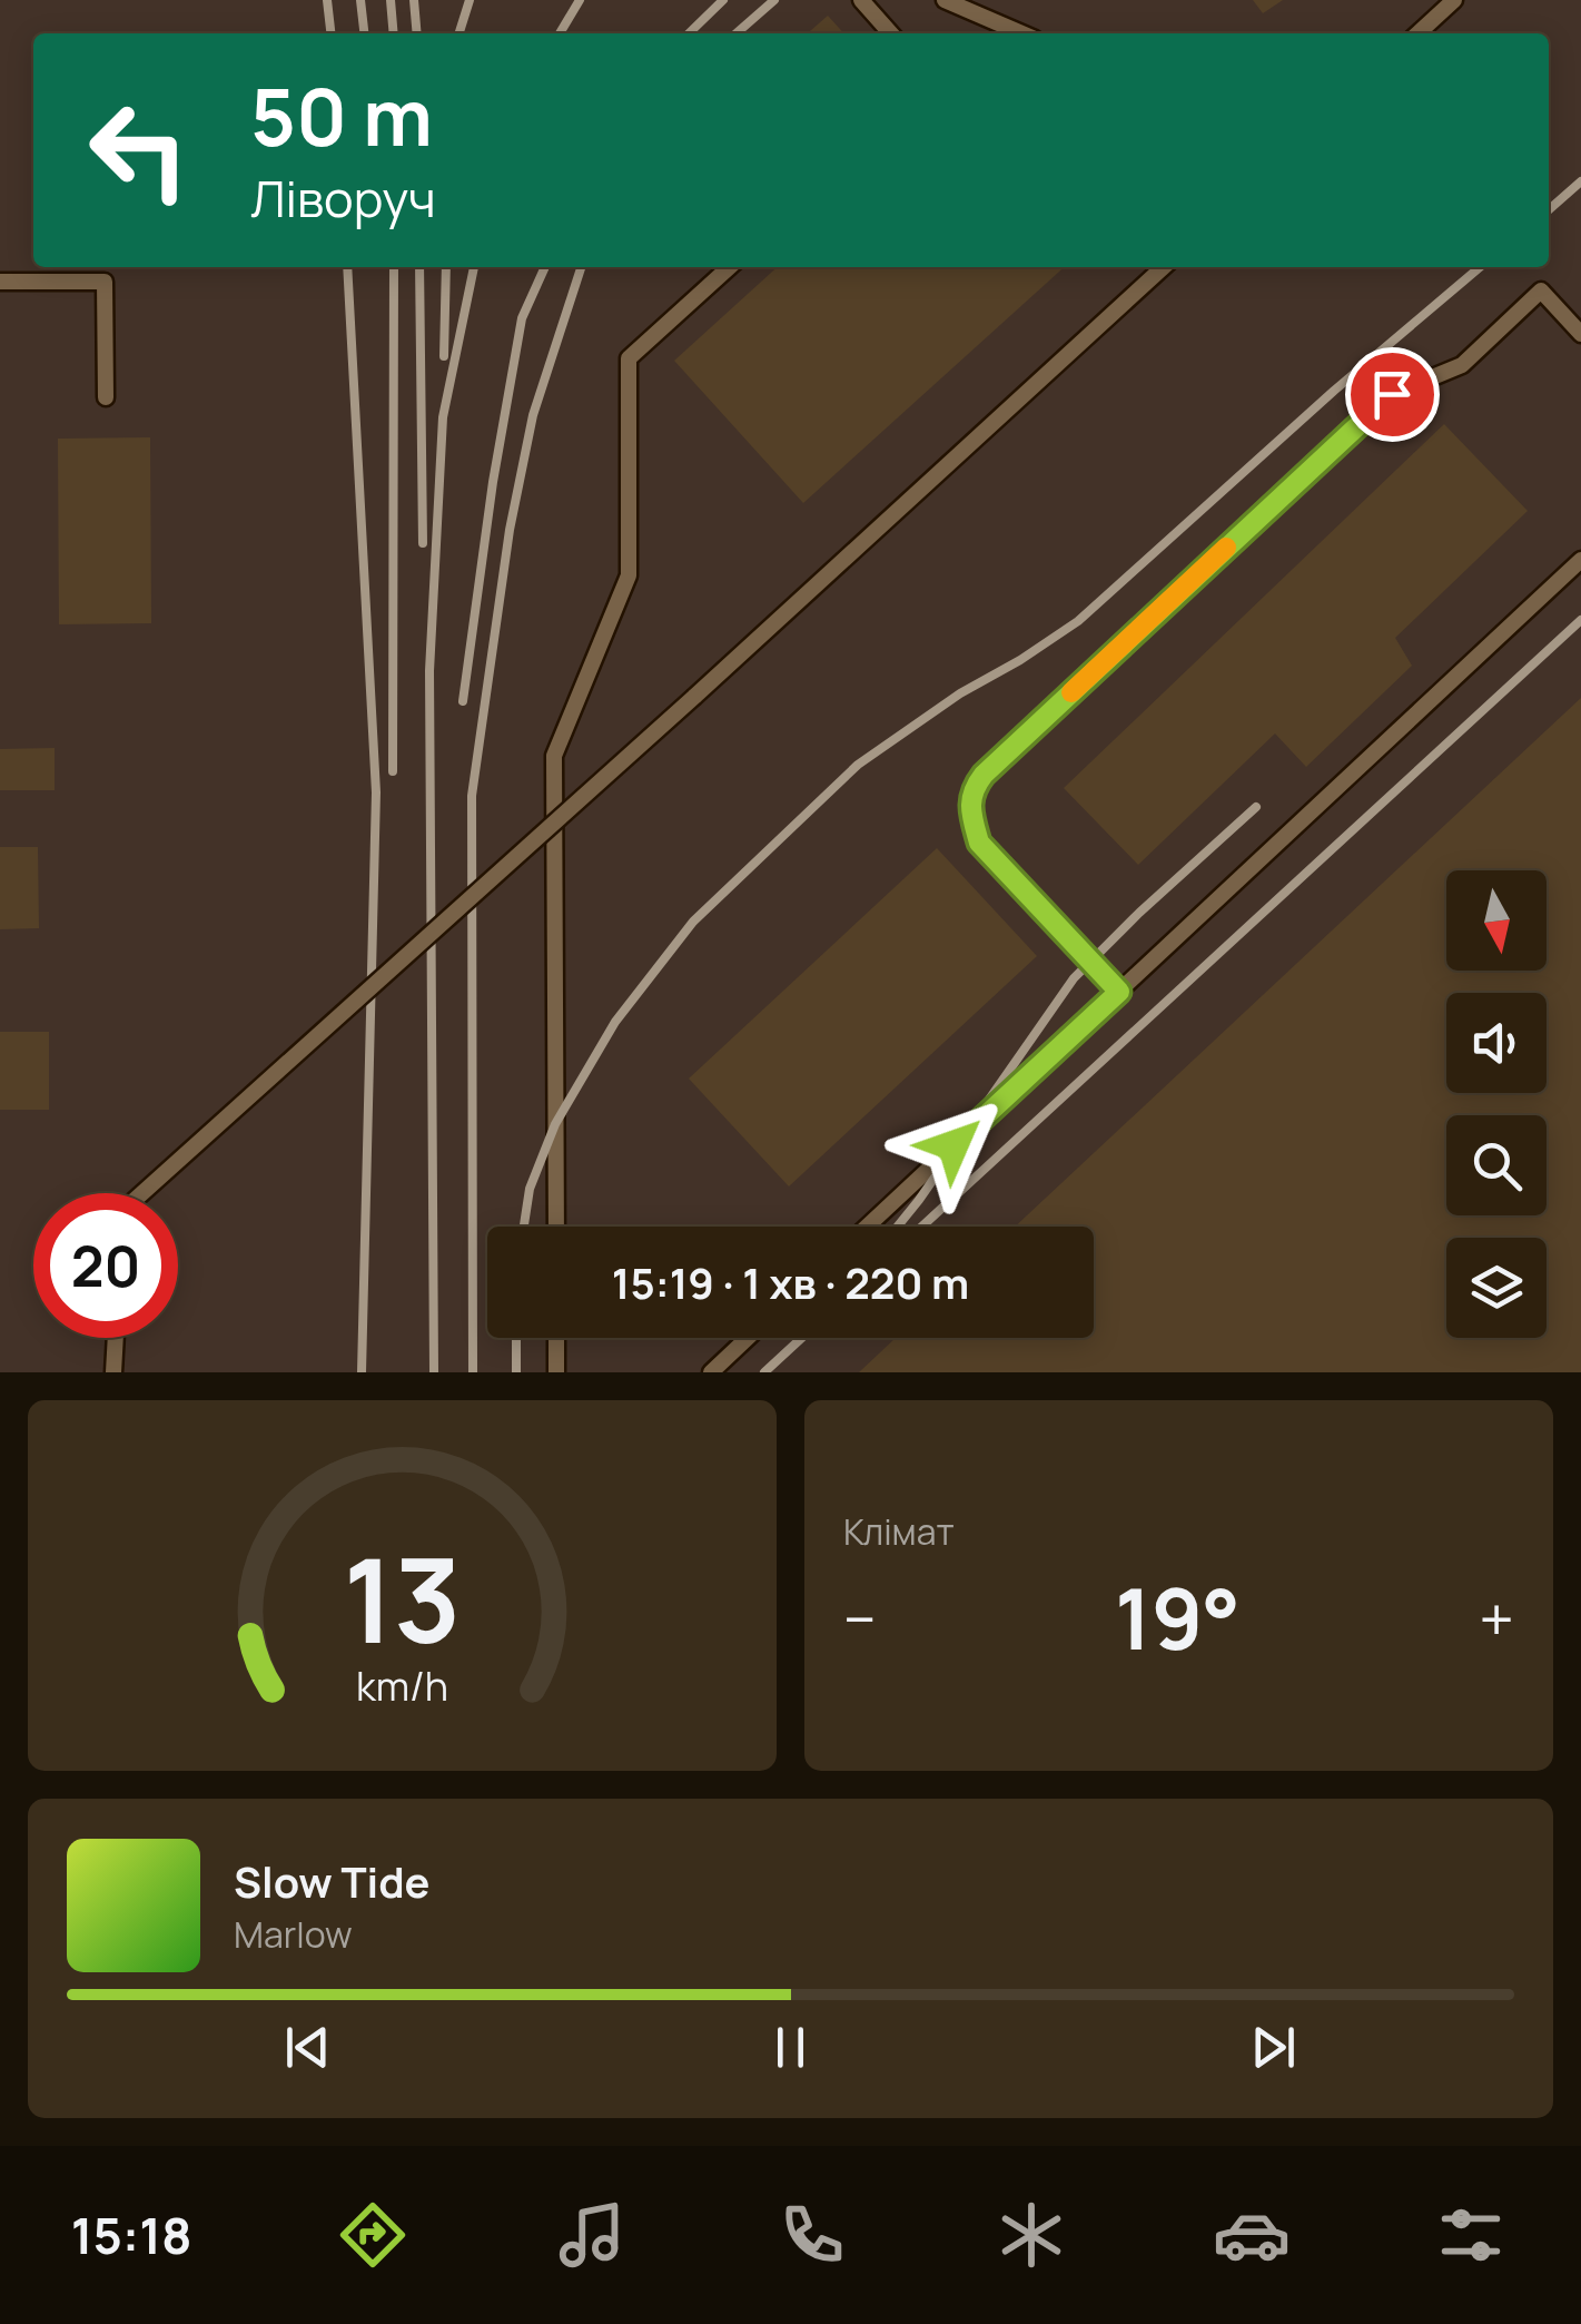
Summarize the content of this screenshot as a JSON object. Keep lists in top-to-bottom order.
{
  "north": "bottom",
  "page": {
    "turn": ["50 m", "Ліворуч"],
    "limit": "20",
    "trip": "15:19 · 1 хв · 220 m",
    "tile": "Клімат",
    "heat": ["−", "19°", "+"],
    "song": ["Slow Tide", "Marlow"],
    "tabs": "15:18",
    "gauge": ["13", "km/h"]
  }
}
